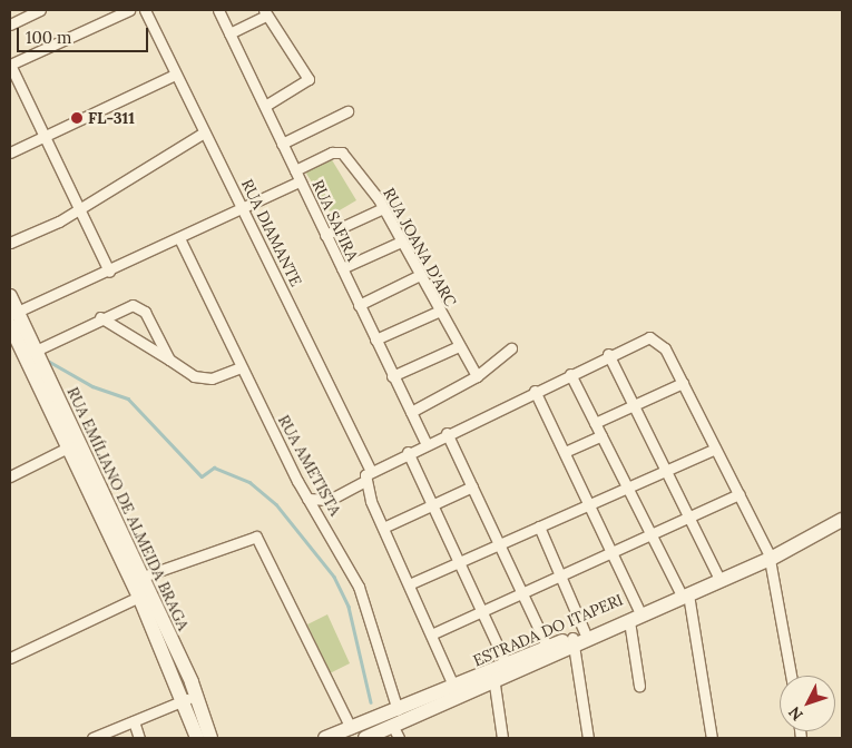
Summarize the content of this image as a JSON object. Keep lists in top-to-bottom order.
{
  "streets": {
    "street": [
      "RUA SAFIRA",
      "RUA DIAMANTE",
      "RUA JOANA D'ARC",
      "RUA AMETISTA",
      "RUA EMÍLIANO DE ALMEIDA BRAGA",
      "ESTRADA DO ITAPERI"
    ]
  },
  "crossings": [
    ["RUA SAFIRA", "RUA JOANA D'ARC"],
    ["RUA DIAMANTE", "ESTRADA DO ITAPERI"],
    ["RUA AMETISTA", "ESTRADA DO ITAPERI"]
  ],
  "places": ["FL-311"],
  "scale_bar": "100 m",
  "north": "bottom left"
}
